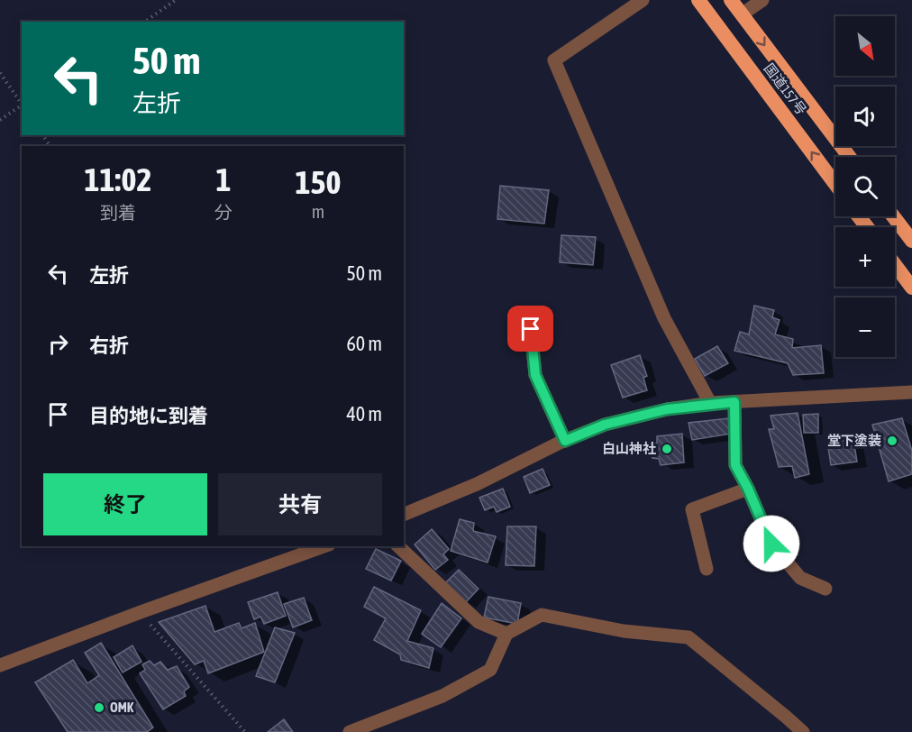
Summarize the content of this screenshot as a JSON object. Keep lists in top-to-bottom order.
{
  "streets": {
    "highway": ["国道157号"]
  },
  "places": ["堂下塗装", "白山神社", "OMK"],
  "north": "bottom right",
  "page": {
    "map_buttons": ["+", "−"],
    "turn": ["50 m", "左折"],
    "eta": [
      "11:02",
      "到着",
      "1",
      "分",
      "150",
      "m"
    ],
    "list": [
      {
        "name": "左折",
        "value": "50 m"
      },
      {
        "name": "右折",
        "value": "60 m"
      },
      {
        "name": "目的地に到着",
        "value": "40 m"
      }
    ],
    "buttons": ["終了", "共有"]
  }
}
